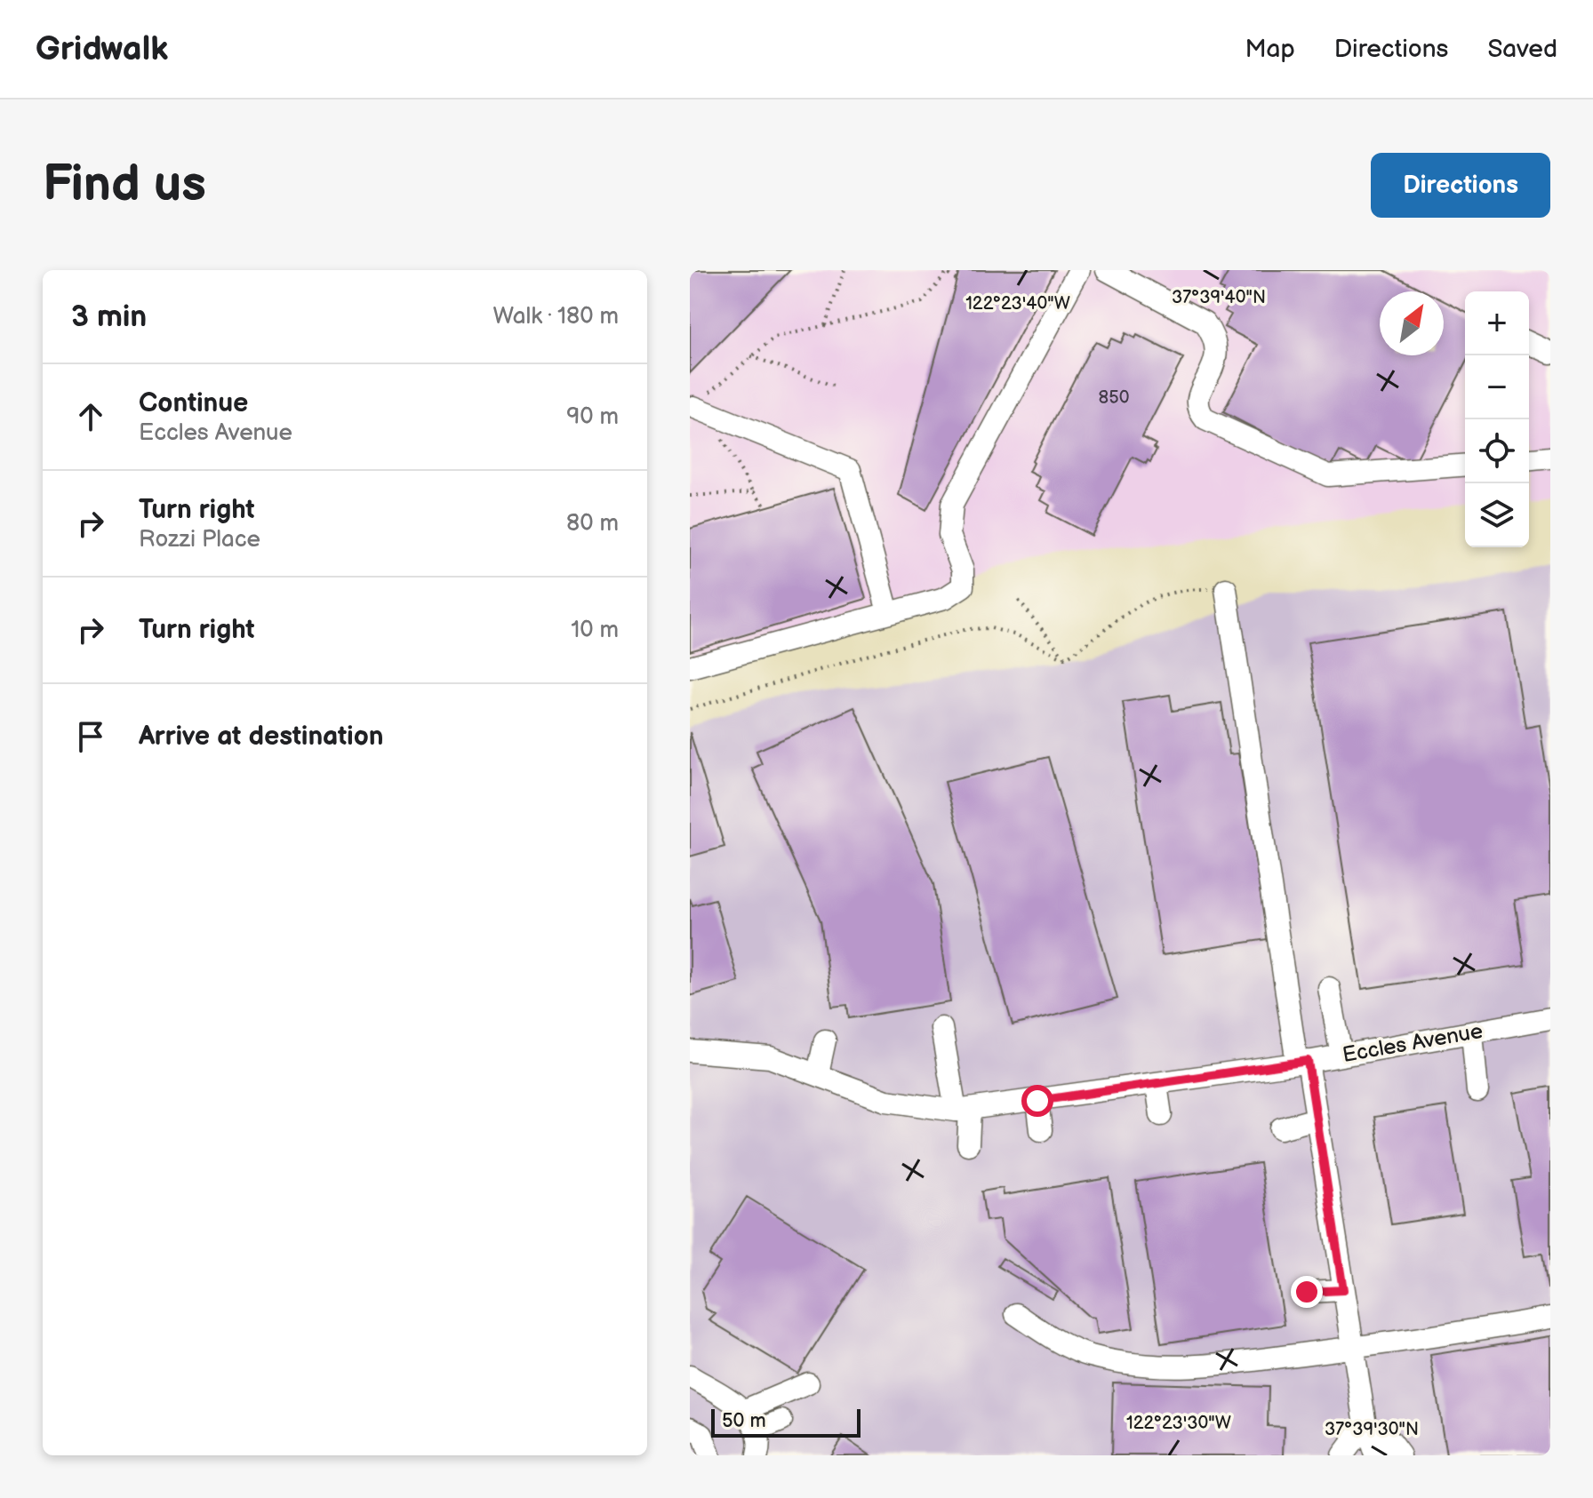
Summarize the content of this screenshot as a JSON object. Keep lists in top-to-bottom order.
{
  "streets": {
    "street": ["Eccles Avenue"]
  },
  "house_numbers": ["850"],
  "scale_bar": "50 m",
  "north": "top right",
  "page": {
    "header": "Gridwalk",
    "nav": ["Map", "Directions", "Saved"],
    "buttons": "Directions",
    "title": "Find us",
    "heading": ["3 min", "Walk · 180 m"],
    "map_buttons": ["+", "−"],
    "list": [
      ["Continue", "Eccles Avenue", "90 m"],
      ["Turn right", "Rozzi Place", "80 m"],
      ["Turn right", "10 m"],
      "Arrive at destination"
    ],
    "scale": "50 m"
  },
  "coordinates": [
    "37°39'40\"N",
    "122°23'40\"W",
    "122°23'30\"W",
    "37°39'30\"N"
  ]
}
